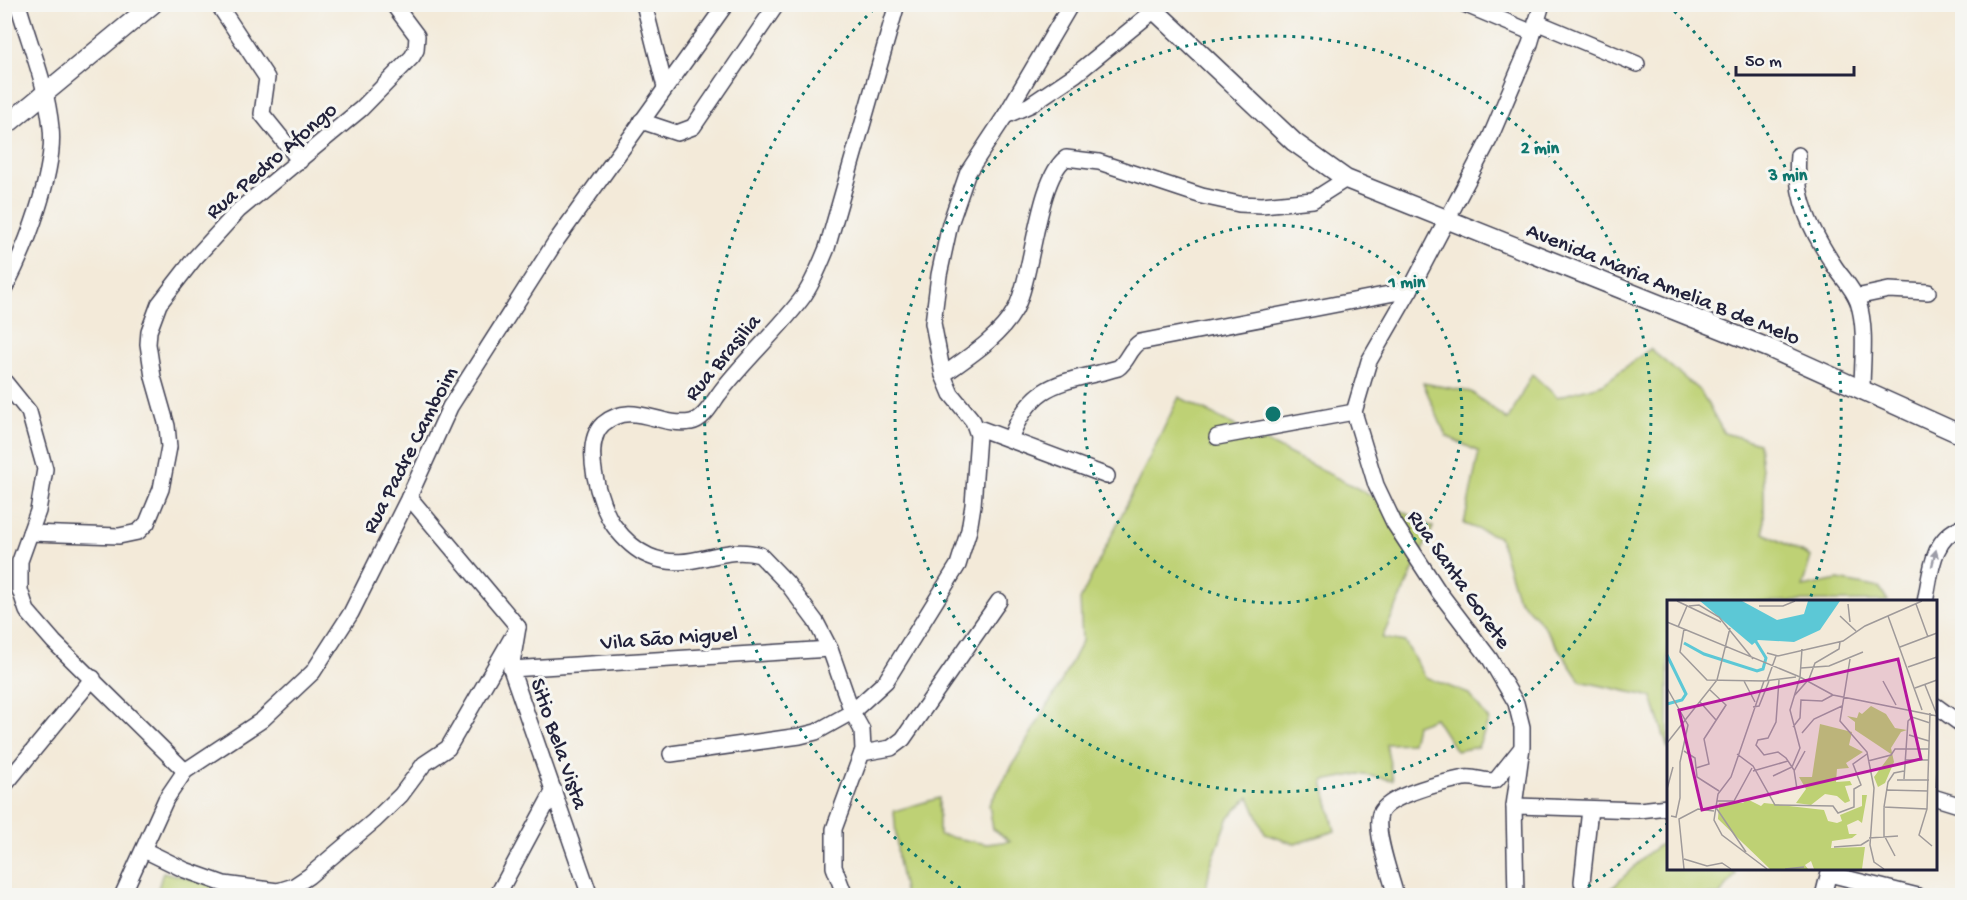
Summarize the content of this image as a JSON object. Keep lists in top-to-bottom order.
{
  "streets": {
    "street": [
      "Rua Pedro Afongo",
      "Avenida Maria Amelia B de Melo",
      "Rua Brasilia",
      "Rua Padre Camboim",
      "Rua Santa Gorete",
      "Vila São Miguel",
      "Sitio Bela Vista"
    ]
  },
  "crossings": [
    ["Rua Brasilia", "Vila São Miguel"],
    ["Vila São Miguel", "Sitio Bela Vista"]
  ],
  "scale_bar": "50 m",
  "rings": ["2 min", "3 min", "1 min"]
}
